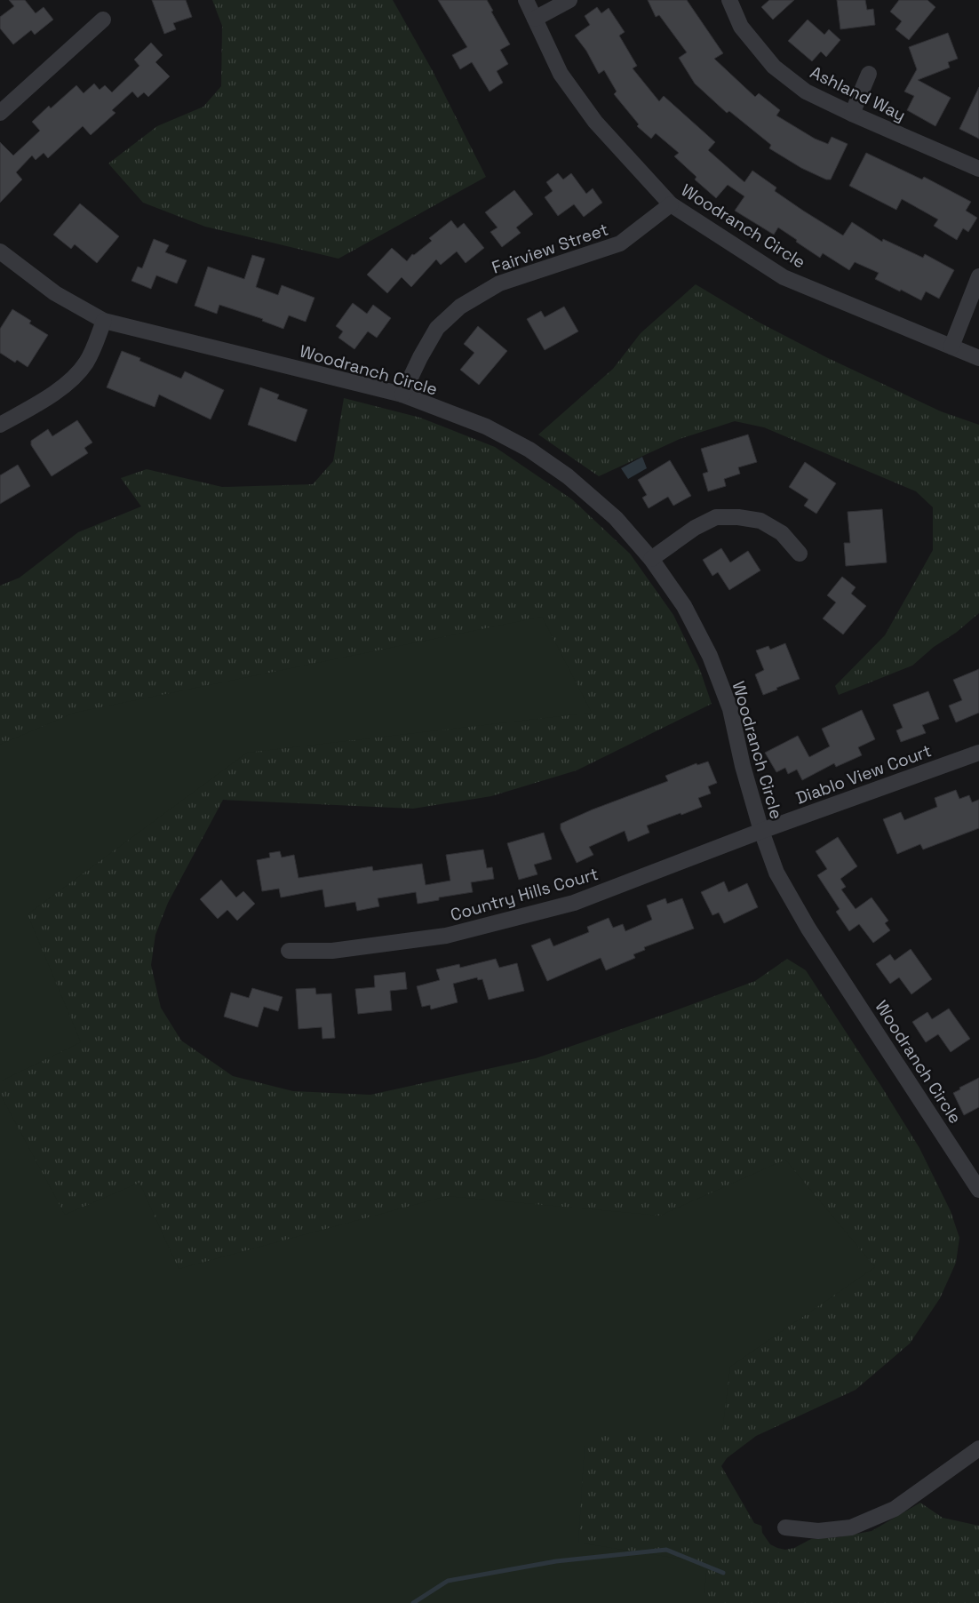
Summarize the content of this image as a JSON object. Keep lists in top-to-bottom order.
{
  "streets": {
    "street": [
      "Ashland Way",
      "Woodranch Circle",
      "Fairview Street",
      "Diablo View Court",
      "Country Hills Court"
    ]
  },
  "crossings": [
    ["Woodranch Circle", "Fairview Street"],
    ["Woodranch Circle", "Diablo View Court"],
    ["Woodranch Circle", "Country Hills Court"],
    ["Diablo View Court", "Country Hills Court"]
  ]
}
